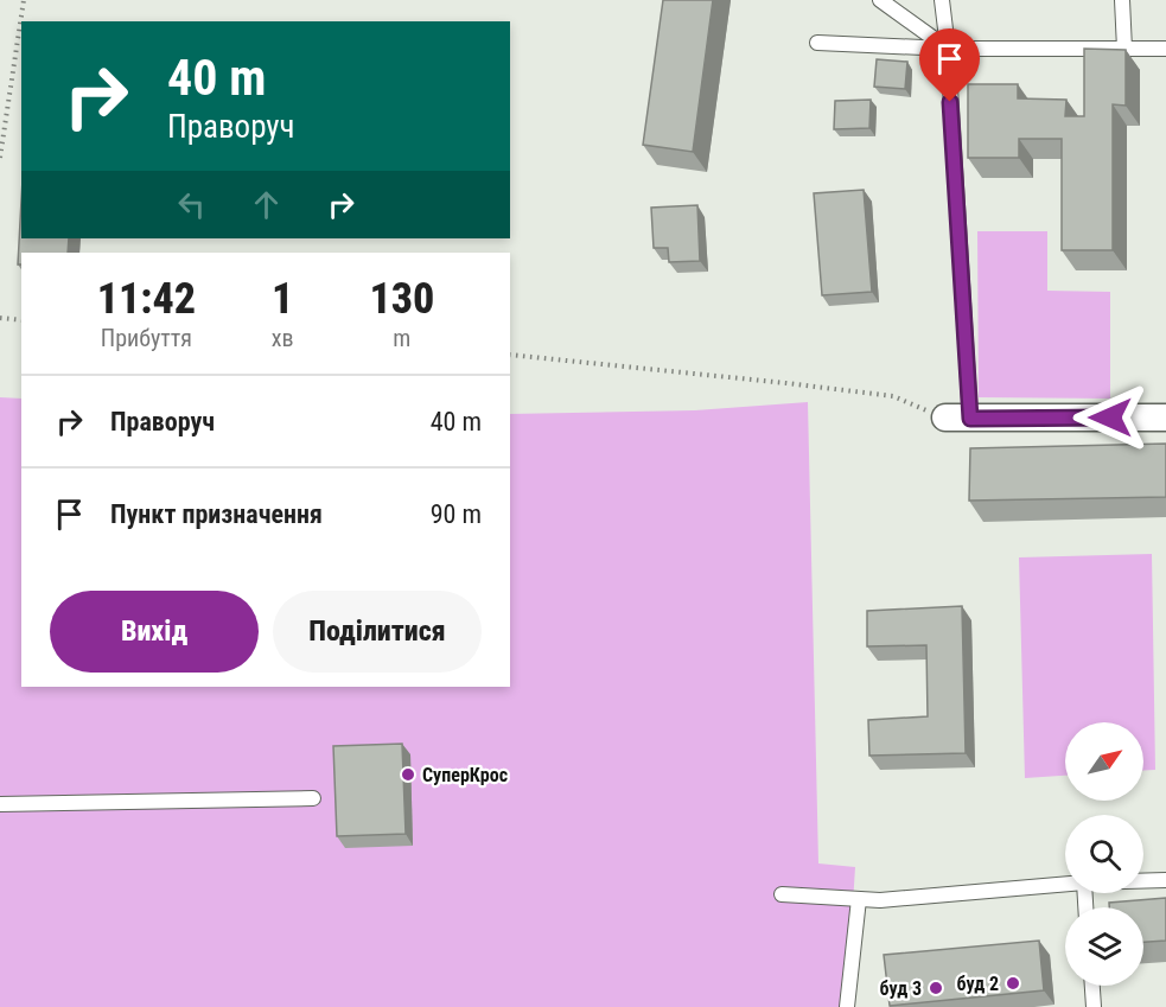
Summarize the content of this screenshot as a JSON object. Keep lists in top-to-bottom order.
{
  "places": ["СуперКрос", "буд 2", "буд 3"],
  "north": "top right",
  "page": {
    "turn": ["40 m", "Праворуч"],
    "eta": [
      "11:42",
      "Прибуття",
      "1",
      "хв",
      "130",
      "m"
    ],
    "list": [
      {
        "name": "Праворуч",
        "value": "40 m"
      },
      {
        "name": "Пункт призначення",
        "value": "90 m"
      }
    ],
    "buttons": ["Вихід", "Поділитися"]
  }
}
